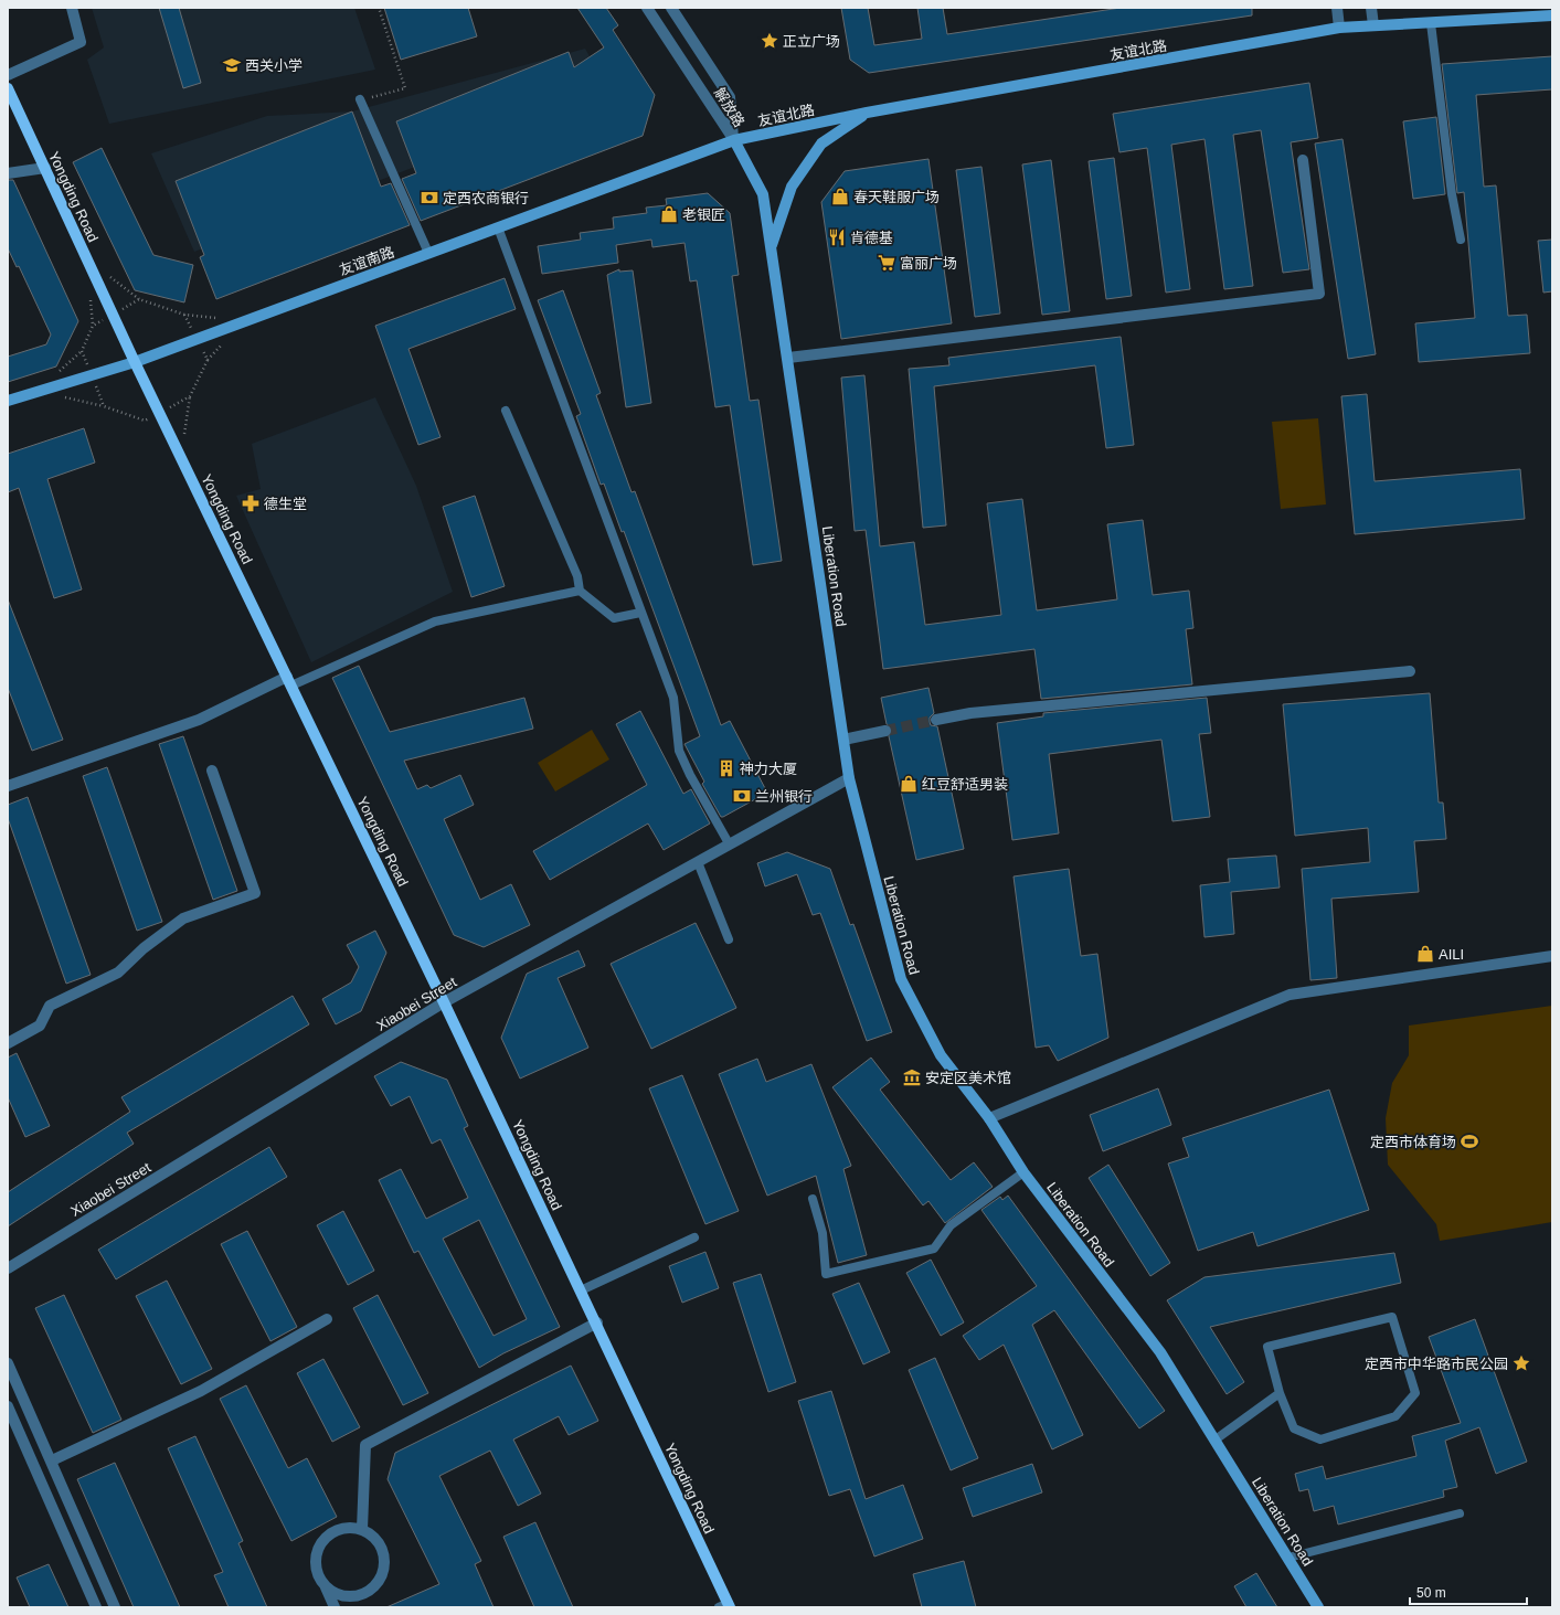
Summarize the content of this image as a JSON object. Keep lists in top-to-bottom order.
{
  "streets": {
    "main road": [
      "友谊北路",
      "Yongding Road",
      "友谊南路",
      "Liberation Road"
    ],
    "street": ["解放路", "Xiaobei Street"]
  },
  "crossings": [
    ["友谊北路", "解放路"],
    ["友谊北路", "友谊南路"],
    ["友谊北路", "Liberation Road"],
    ["解放路", "友谊南路"],
    ["解放路", "Liberation Road"],
    ["Yongding Road", "友谊南路"],
    ["Yongding Road", "Xiaobei Street"],
    ["友谊南路", "Liberation Road"],
    ["Liberation Road", "Xiaobei Street"]
  ],
  "places": {
    "place": ["正立广场", "定西市中华路市民公园"],
    "school or university": ["西关小学"],
    "shop": [
      "春天鞋服广场",
      "老银匠",
      "红豆舒适男装",
      "AILI"
    ],
    "bank": ["定西农商银行", "兰州银行"],
    "restaurant": ["肯德基"],
    "supermarket": ["富丽广场"],
    "pharmacy": ["德生堂"],
    "building": ["神力大厦"],
    "museum": ["安定区美术馆"],
    "sports": ["定西市体育场"]
  },
  "scale_bar": "50 m"
}
